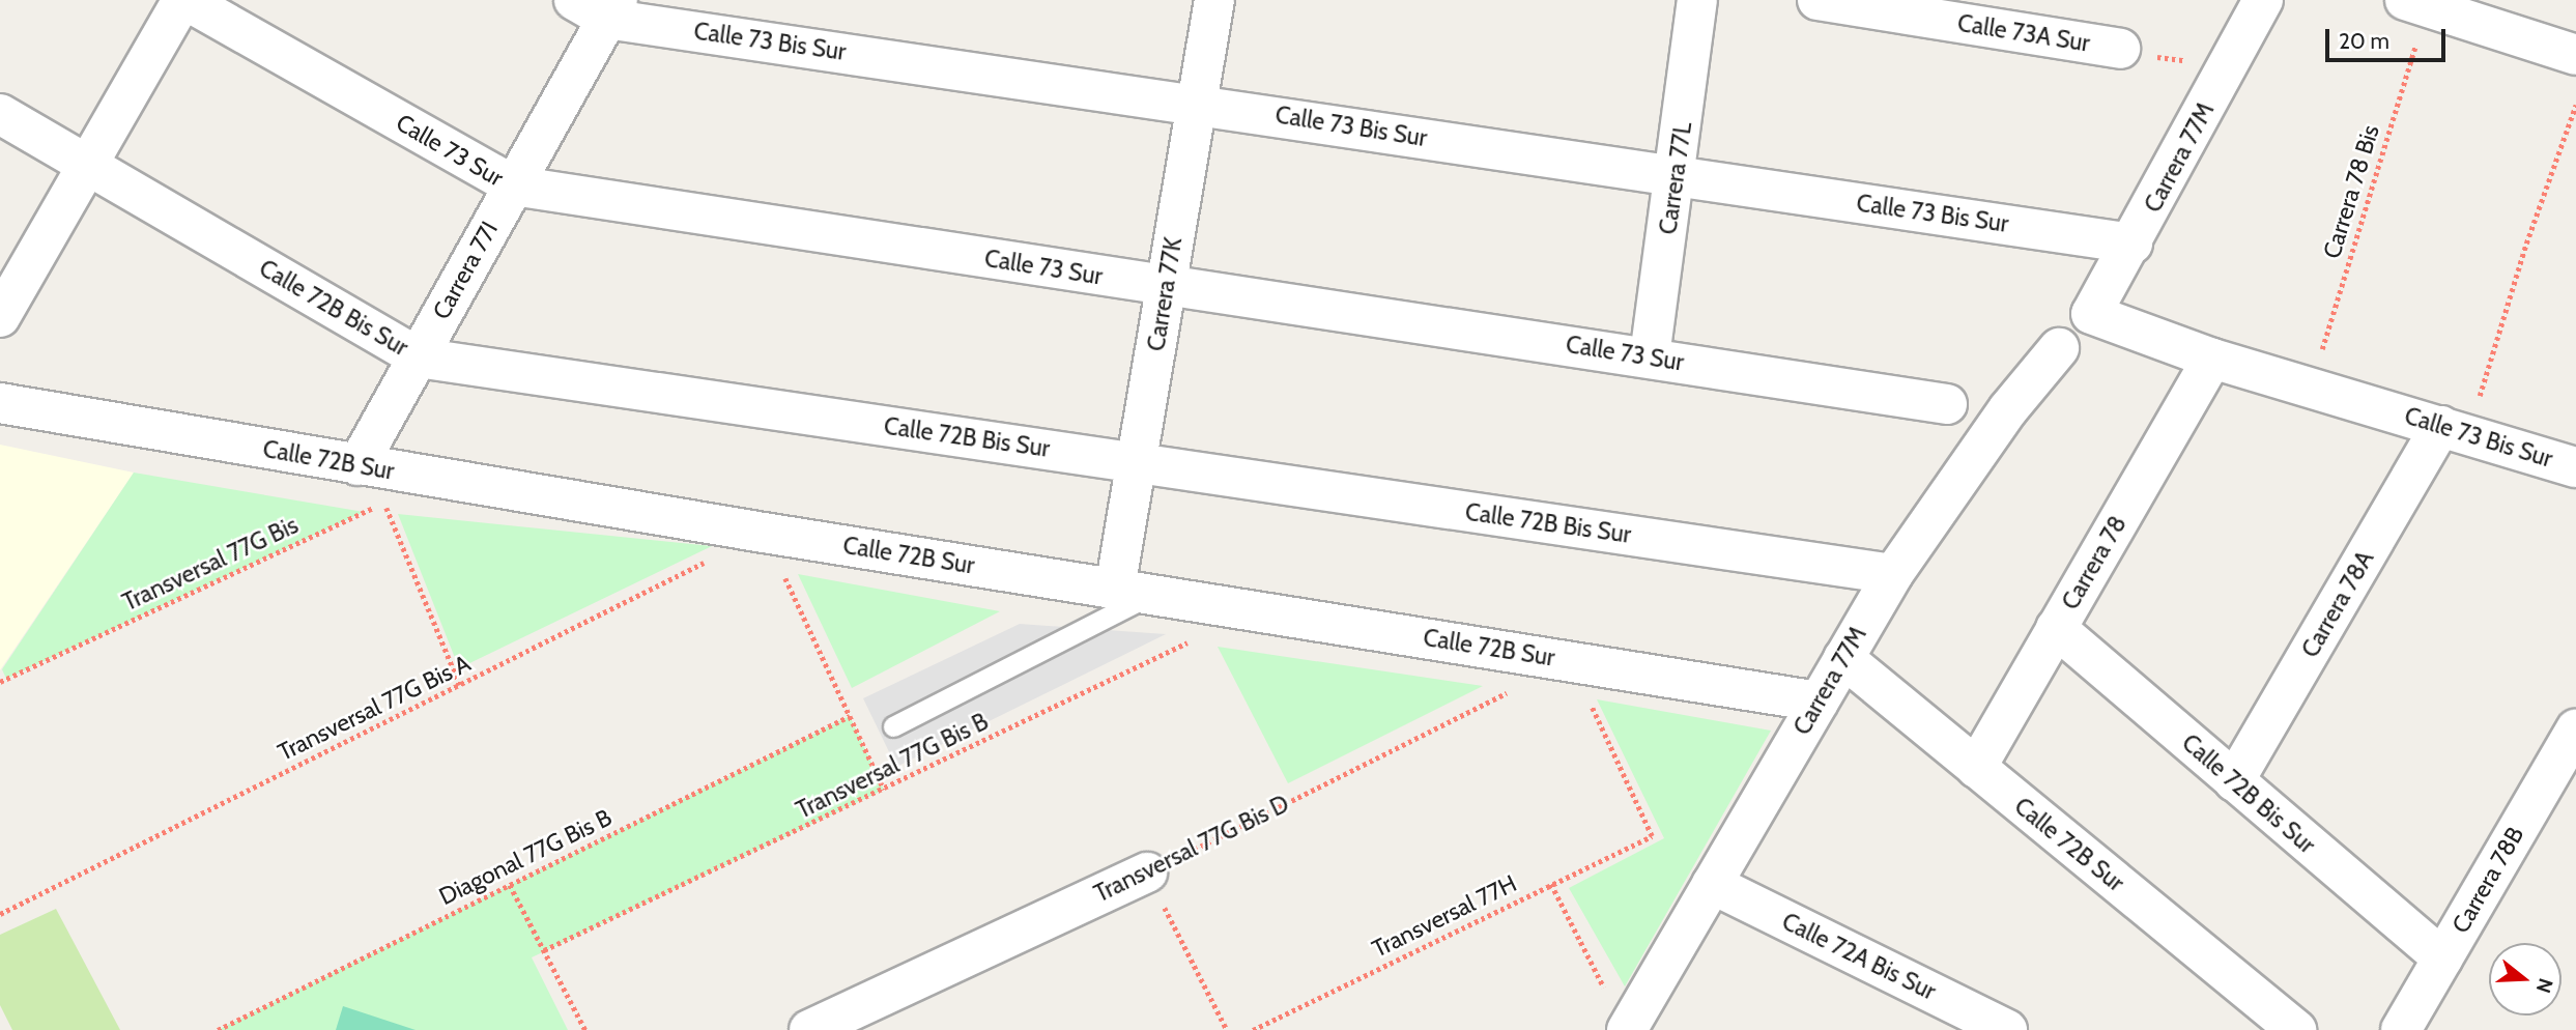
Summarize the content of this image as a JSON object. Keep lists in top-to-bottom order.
{
  "streets": {
    "street": [
      "Calle 73A Sur",
      "Calle 73 Bis Sur",
      "Calle 73 Sur",
      "Carrera 77M",
      "Carrera 77L",
      "Carrera 77I",
      "Carrera 77K",
      "Calle 72B Bis Sur",
      "Calle 72B Sur",
      "Carrera 78",
      "Carrera 78A",
      "Transversal 77G Bis D",
      "Carrera 78B",
      "Calle 72A Bis Sur"
    ],
    "path": [
      "Carrera 78 Bis",
      "Transversal 77G Bis",
      "Transversal 77G Bis A",
      "Transversal 77G Bis B",
      "Diagonal 77G Bis B",
      "Transversal 77H"
    ]
  },
  "crossings": [
    ["Calle 73A Sur", "Carrera 77M"],
    ["Calle 73 Bis Sur", "Carrera 77M"],
    ["Calle 73 Bis Sur", "Carrera 77L"],
    ["Calle 73 Bis Sur", "Carrera 78 Bis"],
    ["Calle 73 Bis Sur", "Carrera 77I"],
    ["Calle 73 Bis Sur", "Carrera 77K"],
    ["Calle 73 Bis Sur", "Carrera 78"],
    ["Calle 73 Bis Sur", "Carrera 78A"],
    ["Calle 73 Sur", "Carrera 77L"],
    ["Calle 73 Sur", "Carrera 77I"],
    ["Calle 73 Sur", "Carrera 77K"],
    ["Carrera 77M", "Calle 72B Bis Sur"],
    ["Carrera 77M", "Calle 72B Sur"],
    ["Carrera 77M", "Calle 72A Bis Sur"],
    ["Carrera 77I", "Calle 72B Bis Sur"],
    ["Carrera 77I", "Calle 72B Sur"],
    ["Carrera 77K", "Calle 72B Bis Sur"],
    ["Carrera 77K", "Calle 72B Sur"],
    ["Calle 72B Bis Sur", "Carrera 78"],
    ["Calle 72B Bis Sur", "Carrera 78A"],
    ["Calle 72B Bis Sur", "Carrera 78B"],
    ["Calle 72B Sur", "Carrera 78"],
    ["Calle 72B Sur", "Transversal 77G Bis A"],
    ["Calle 72B Sur", "Transversal 77G Bis D"],
    ["Calle 72B Sur", "Transversal 77H"],
    ["Transversal 77G Bis", "Transversal 77G Bis A"],
    ["Transversal 77G Bis D", "Transversal 77H"]
  ],
  "scale_bar": "20 m",
  "north": "right"
}
